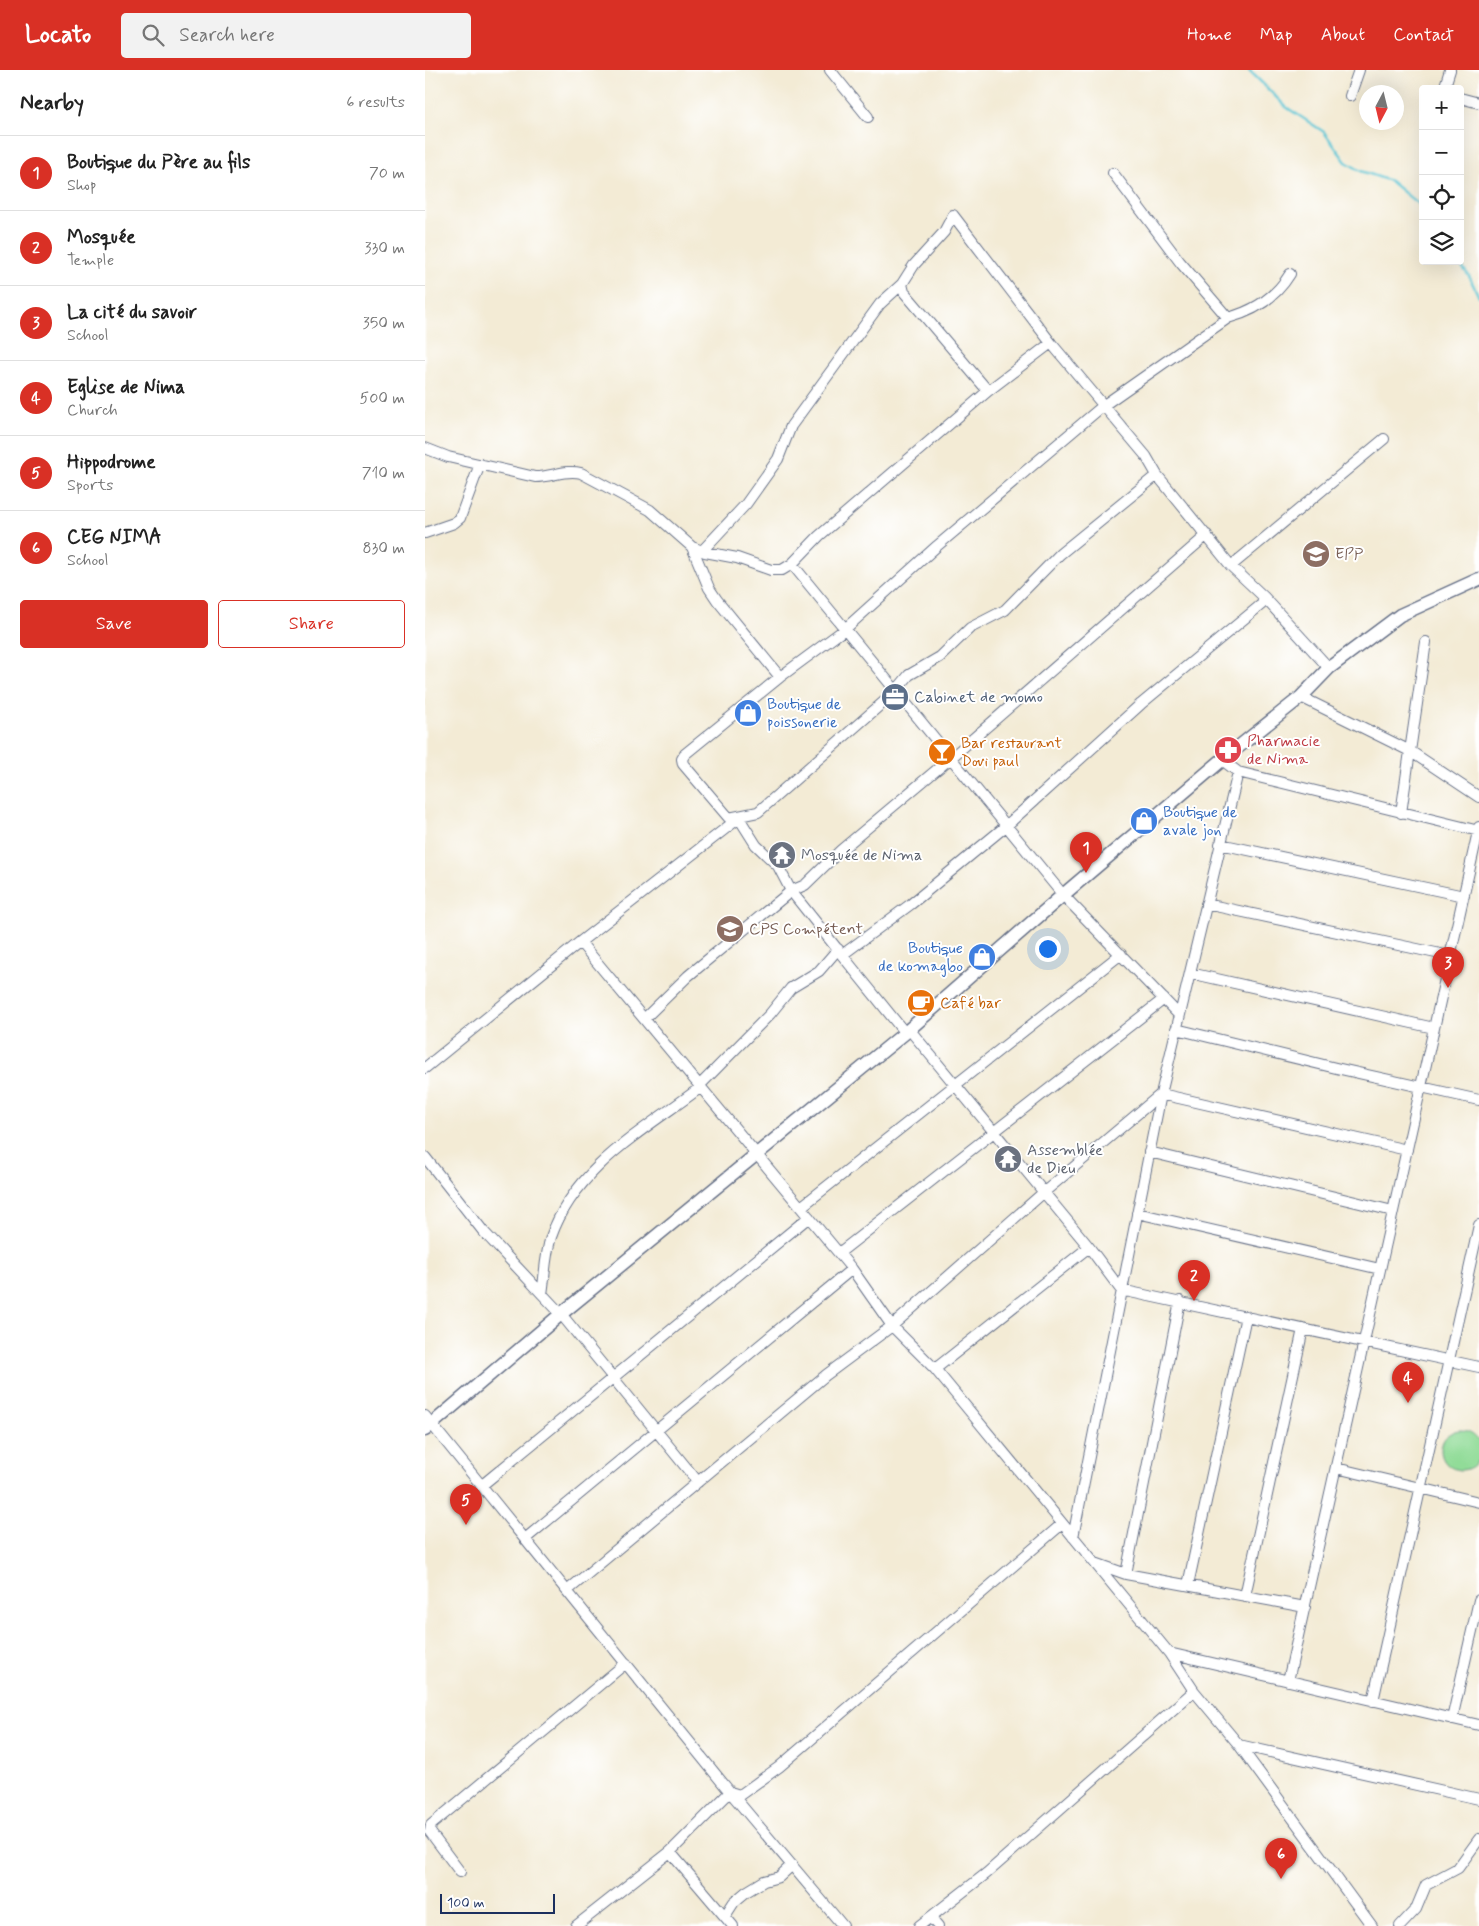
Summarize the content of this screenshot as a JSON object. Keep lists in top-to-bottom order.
{
  "places": {
    "school or university": ["EPP", "CPS Compétent"],
    "office": ["Cabinet de momo"],
    "shop": ["Boutique de poissonerie", "Boutique de avale jon", "Boutique de komagbo"],
    "pharmacy": ["Pharmacie de Nima"],
    "bar": ["Bar restaurant Dovi paul"],
    "temple": ["Mosquée de Nima", "Assemblée de Dieu"],
    "cafe": ["Café bar"]
  },
  "scale_bar": "100 m",
  "north": "bottom",
  "page": {
    "header": "Locato",
    "search": "Search here",
    "nav": [
      "Home",
      "Map",
      "About",
      "Contact"
    ],
    "heading": ["Nearby", "6 results"],
    "map_buttons": ["+", "−"],
    "list": [
      {
        "mark": "1",
        "name": "Boutique du Père au fils",
        "note": "Shop",
        "value": "70 m"
      },
      {
        "mark": "2",
        "name": "Mosquée",
        "note": "Temple",
        "value": "330 m"
      },
      {
        "mark": "3",
        "name": "La cité du savoir",
        "note": "School",
        "value": "350 m"
      },
      {
        "mark": "4",
        "name": "Eglise de Nima",
        "note": "Church",
        "value": "500 m"
      },
      {
        "mark": "5",
        "name": "Hippodrome",
        "note": "Sports",
        "value": "710 m"
      },
      {
        "mark": "6",
        "name": "CEG NIMA",
        "note": "School",
        "value": "830 m"
      }
    ],
    "buttons": ["Save", "Share"],
    "pins": [
      "1",
      "3",
      "2",
      "4",
      "5",
      "6"
    ],
    "scale": "100 m"
  }
}
